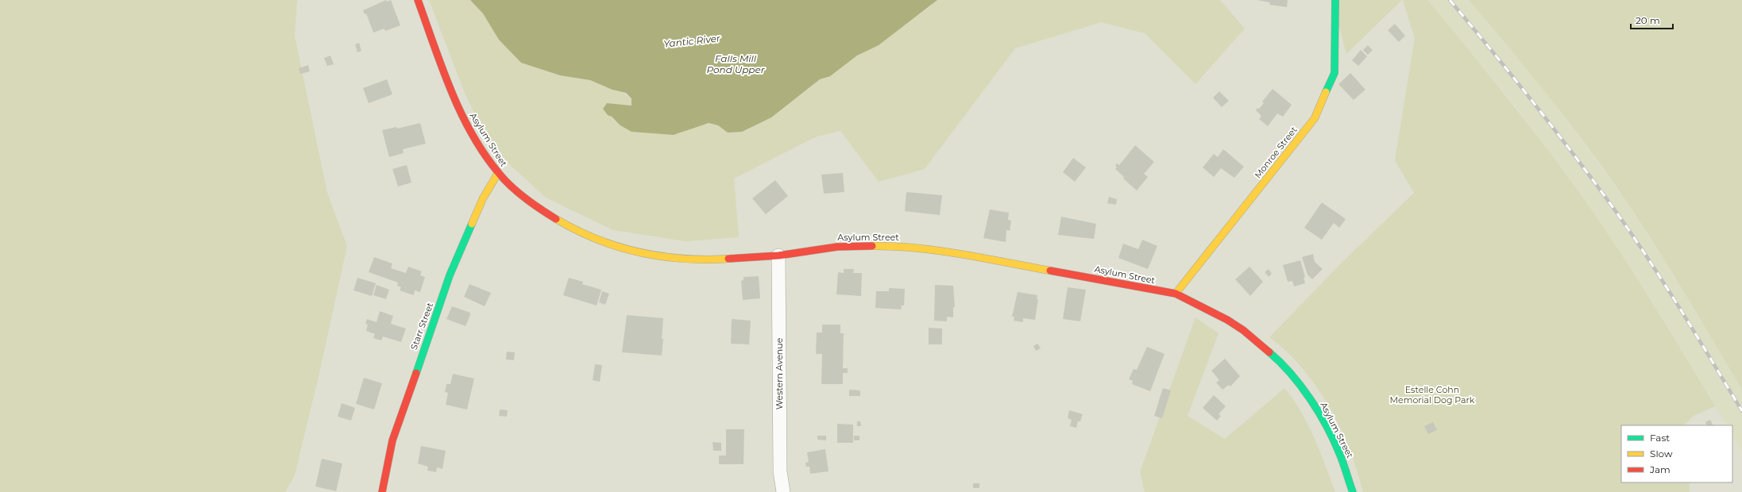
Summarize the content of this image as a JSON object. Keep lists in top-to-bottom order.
{
  "streets": {
    "street": [
      "Asylum Street",
      "Monroe Street",
      "Starr Street",
      "Western Avenue"
    ]
  },
  "crossings": [
    ["Asylum Street", "Monroe Street"],
    ["Asylum Street", "Starr Street"],
    ["Asylum Street", "Western Avenue"]
  ],
  "water": ["Yantic River", "Falls Mill Pond Upper"],
  "parks": ["Estelle Cohn Memorial Dog Park"],
  "legend": ["Fast", "Slow", "Jam"],
  "scale_bar": "20 m"
}
